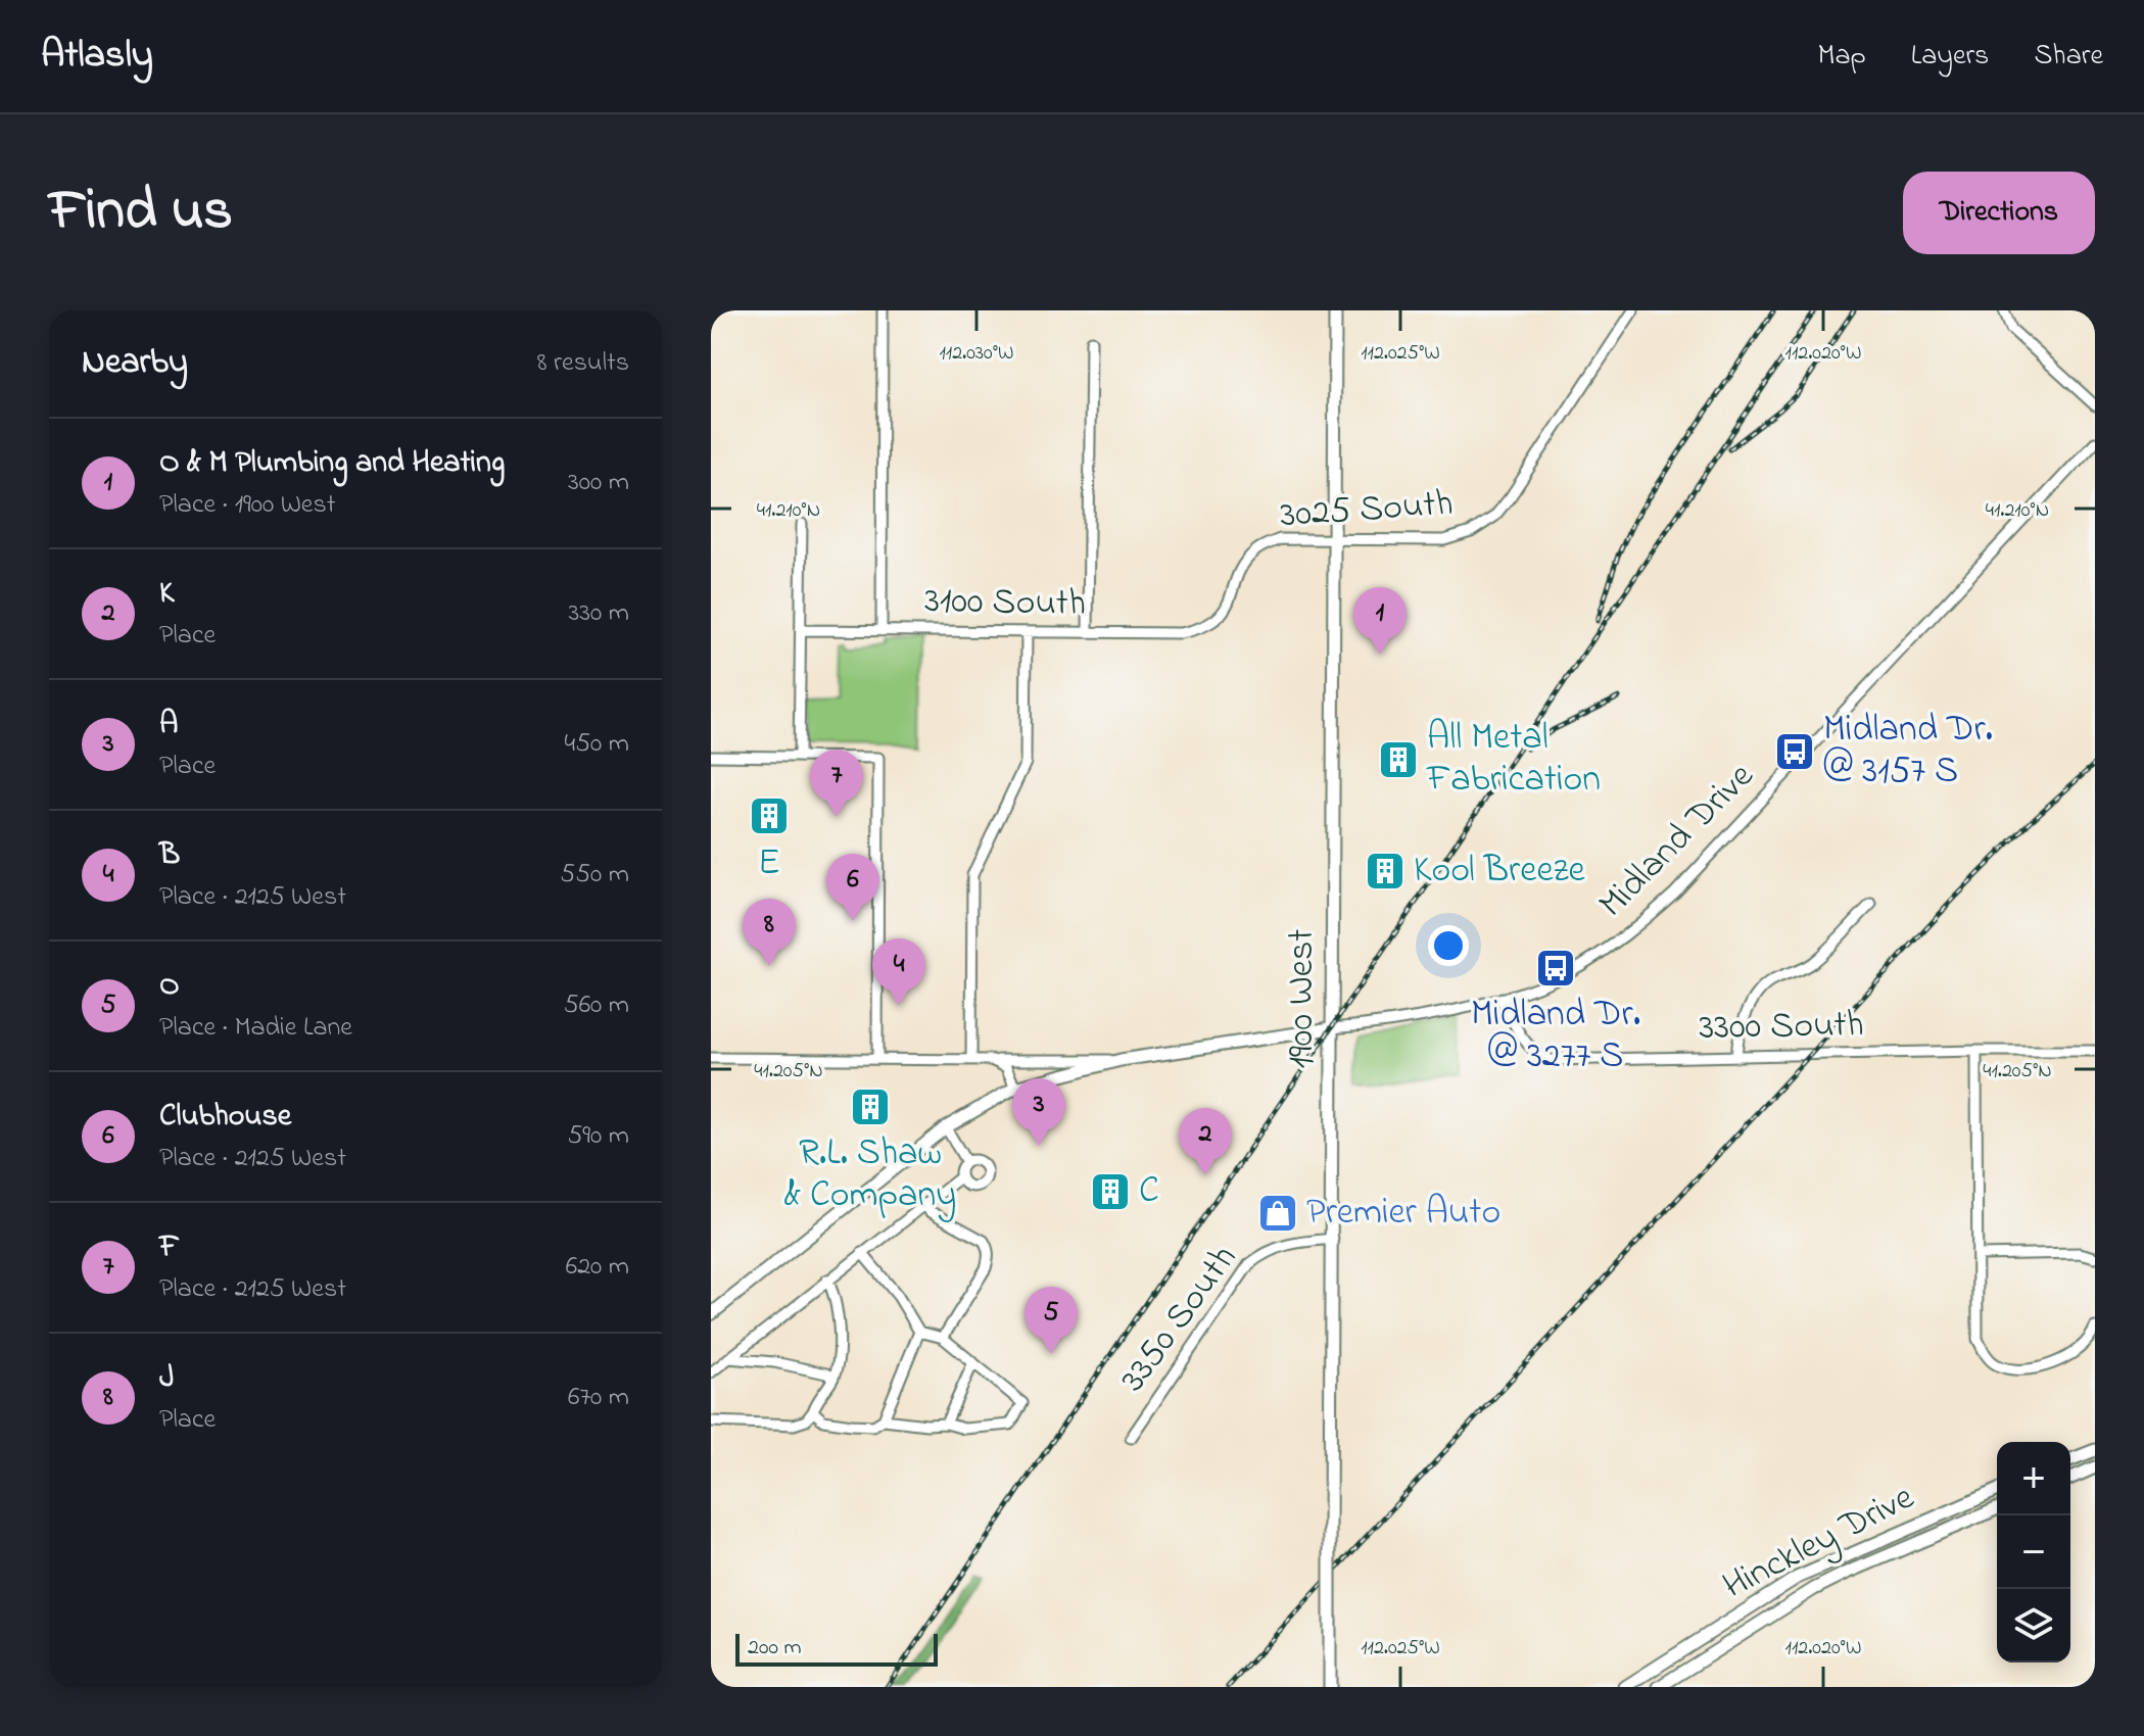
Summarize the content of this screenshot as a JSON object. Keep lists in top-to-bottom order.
{
  "streets": {
    "main road": ["Midland Drive", "1900 West", "Hinckley Drive"],
    "street": [
      "3025 South",
      "3100 South",
      "3300 South",
      "3350 South"
    ]
  },
  "crossings": [
    ["3025 South", "3100 South"],
    ["3025 South", "1900 West"],
    ["Midland Drive", "1900 West"],
    ["Midland Drive", "3300 South"],
    ["1900 West", "3350 South"]
  ],
  "places": {
    "bus stop": ["Midland Dr. @ 3157 S", "Midland Dr. @ 3277 S"],
    "building": [
      "All Metal Fabrication",
      "E",
      "Kool Breeze",
      "R.L. Shaw & Company",
      "C"
    ],
    "shop": ["Premier Auto"]
  },
  "scale_bar": "200 m",
  "page": {
    "header": "Atlasly",
    "nav": ["Map", "Layers", "Share"],
    "title": "Find us",
    "buttons": "Directions",
    "heading": ["Nearby", "8 results"],
    "list": [
      {
        "mark": "1",
        "name": "O & M Plumbing and Heating",
        "note": "Place · 1900 West",
        "value": "300 m"
      },
      {
        "mark": "2",
        "name": "K",
        "note": "Place",
        "value": "330 m"
      },
      {
        "mark": "3",
        "name": "A",
        "note": "Place",
        "value": "450 m"
      },
      {
        "mark": "4",
        "name": "B",
        "note": "Place · 2125 West",
        "value": "550 m"
      },
      {
        "mark": "5",
        "name": "O",
        "note": "Place · Madie Lane",
        "value": "560 m"
      },
      {
        "mark": "6",
        "name": "Clubhouse",
        "note": "Place · 2125 West",
        "value": "590 m"
      },
      {
        "mark": "7",
        "name": "F",
        "note": "Place · 2125 West",
        "value": "620 m"
      },
      {
        "mark": "8",
        "name": "J",
        "note": "Place",
        "value": "670 m"
      }
    ],
    "pins": [
      "1",
      "7",
      "6",
      "8",
      "4",
      "3",
      "2",
      "5"
    ],
    "map_buttons": ["+", "−"],
    "scale": "200 m"
  },
  "coordinates": [
    "112.030°W",
    "112.025°W",
    "112.020°W",
    "41.210°N",
    "41.205°N"
  ]
}
